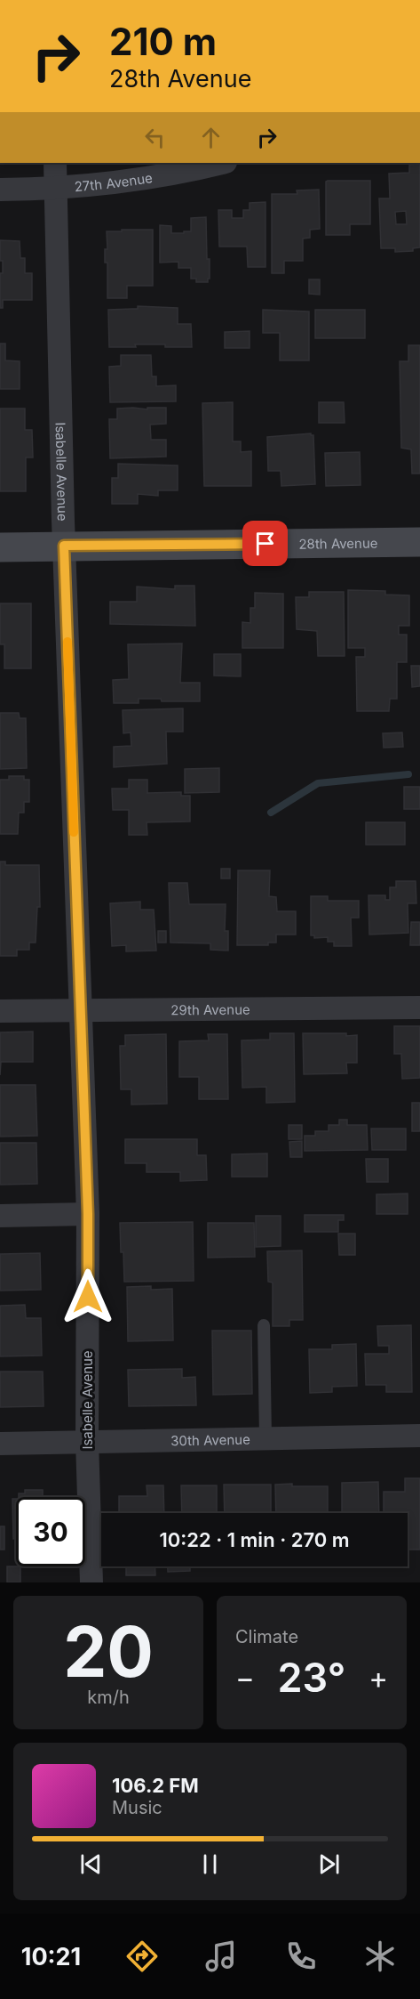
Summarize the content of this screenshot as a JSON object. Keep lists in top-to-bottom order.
{
  "streets": {
    "street": [
      "27th Avenue",
      "Isabelle Avenue",
      "28th Avenue",
      "29th Avenue",
      "30th Avenue"
    ]
  },
  "crossings": [
    ["27th Avenue", "Isabelle Avenue"],
    ["Isabelle Avenue", "28th Avenue"],
    ["Isabelle Avenue", "29th Avenue"],
    ["Isabelle Avenue", "30th Avenue"]
  ],
  "page": {
    "turn": ["210 m", "28th Avenue"],
    "limit": "30",
    "trip": "10:22 · 1 min · 270 m",
    "tile": [
      ["20", "km/h"],
      "Climate"
    ],
    "heat": ["−", "23°", "+"],
    "song": ["106.2 FM", "Music"],
    "tabs": "10:21"
  }
}
